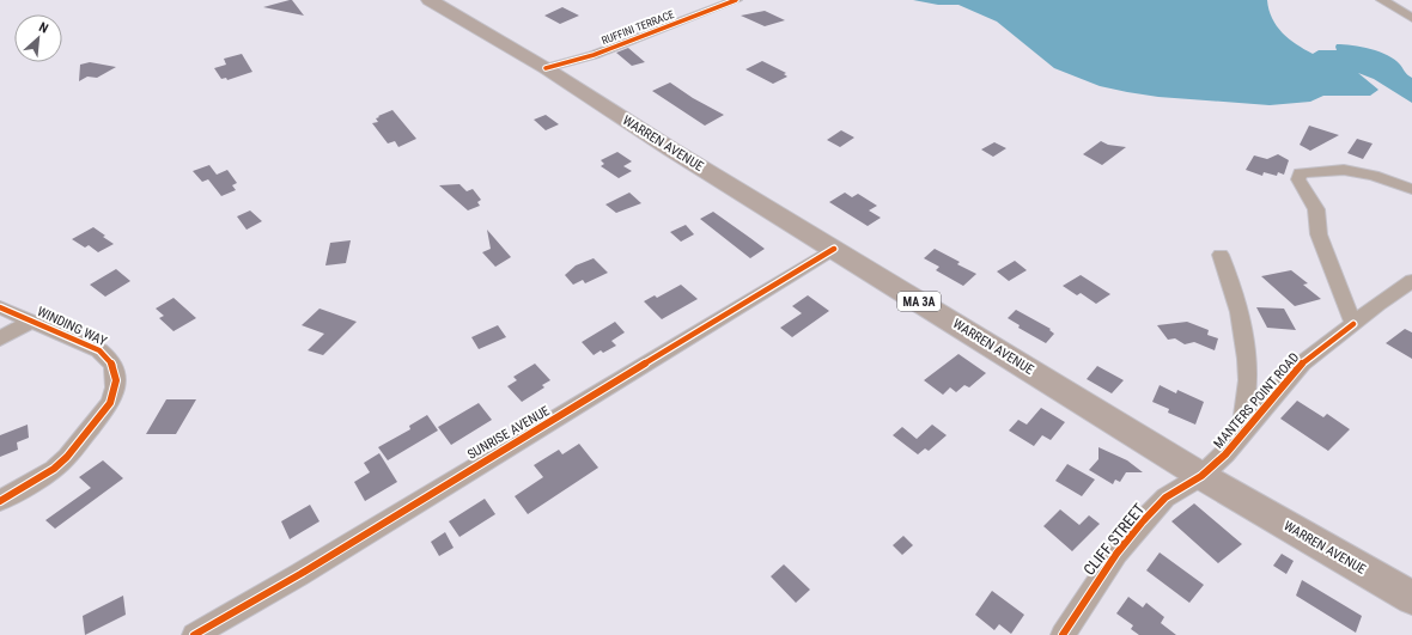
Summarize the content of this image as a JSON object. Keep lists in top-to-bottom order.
{
  "streets": {
    "main road": ["WARREN AVENUE", "MA 3A"],
    "street": [
      "RUFFINI TERRACE",
      "WINDING WAY",
      "MANTERS POINT ROAD",
      "SUNRISE AVENUE",
      "CLIFF STREET"
    ]
  },
  "crossings": [
    ["RUFFINI TERRACE", "WARREN AVENUE"],
    ["WARREN AVENUE", "MANTERS POINT ROAD"],
    ["WARREN AVENUE", "SUNRISE AVENUE"],
    ["WARREN AVENUE", "CLIFF STREET"],
    ["MANTERS POINT ROAD", "CLIFF STREET"]
  ],
  "north": "top right"
}
